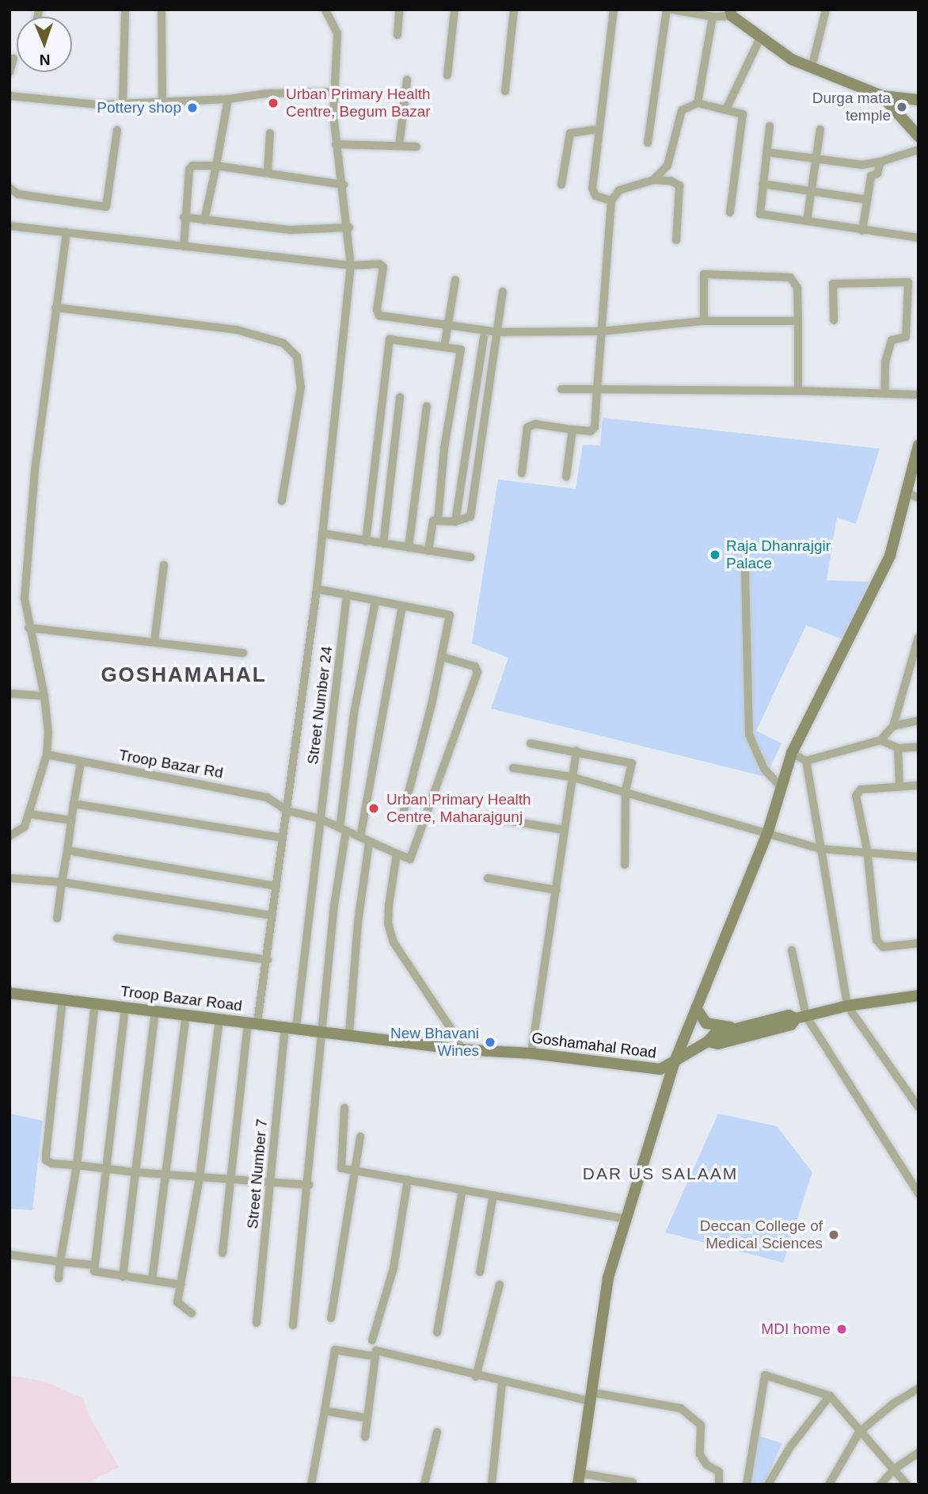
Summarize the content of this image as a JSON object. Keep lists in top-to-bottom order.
{
  "streets": {
    "street": [
      "Street Number 24",
      "Troop Bazar Rd",
      "Troop Bazar Road",
      "Goshamahal Road",
      "Street Number 7"
    ]
  },
  "crossings": [
    ["Street Number 24", "Troop Bazar Rd"],
    ["Street Number 24", "Troop Bazar Road"],
    ["Street Number 24", "Street Number 7"],
    ["Troop Bazar Road", "Goshamahal Road"],
    ["Troop Bazar Road", "Street Number 7"]
  ],
  "districts": ["GOSHAMAHAL", "DAR US SALAAM"],
  "places": [
    "Urban Primary Health Centre, Begum Bazar",
    "Durga mata temple",
    "Pottery shop",
    "Raja Dhanrajgir Palace",
    "Urban Primary Health Centre, Maharajgunj",
    "New Bhavani Wines",
    "Deccan College of Medical Sciences",
    "MDI home"
  ],
  "north": "bottom"
}
